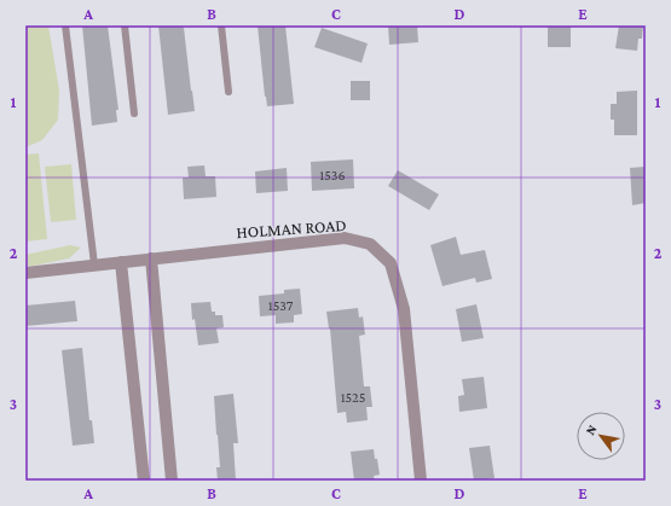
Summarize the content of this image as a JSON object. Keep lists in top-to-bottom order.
{
  "streets": {
    "street": ["HOLMAN ROAD"]
  },
  "house_numbers": ["1536", "1537", "1525"],
  "north": "top left",
  "grid": {
    "columns": [
      "A",
      "B",
      "C",
      "D",
      "E"
    ],
    "rows": ["1", "2", "3"]
  }
}
